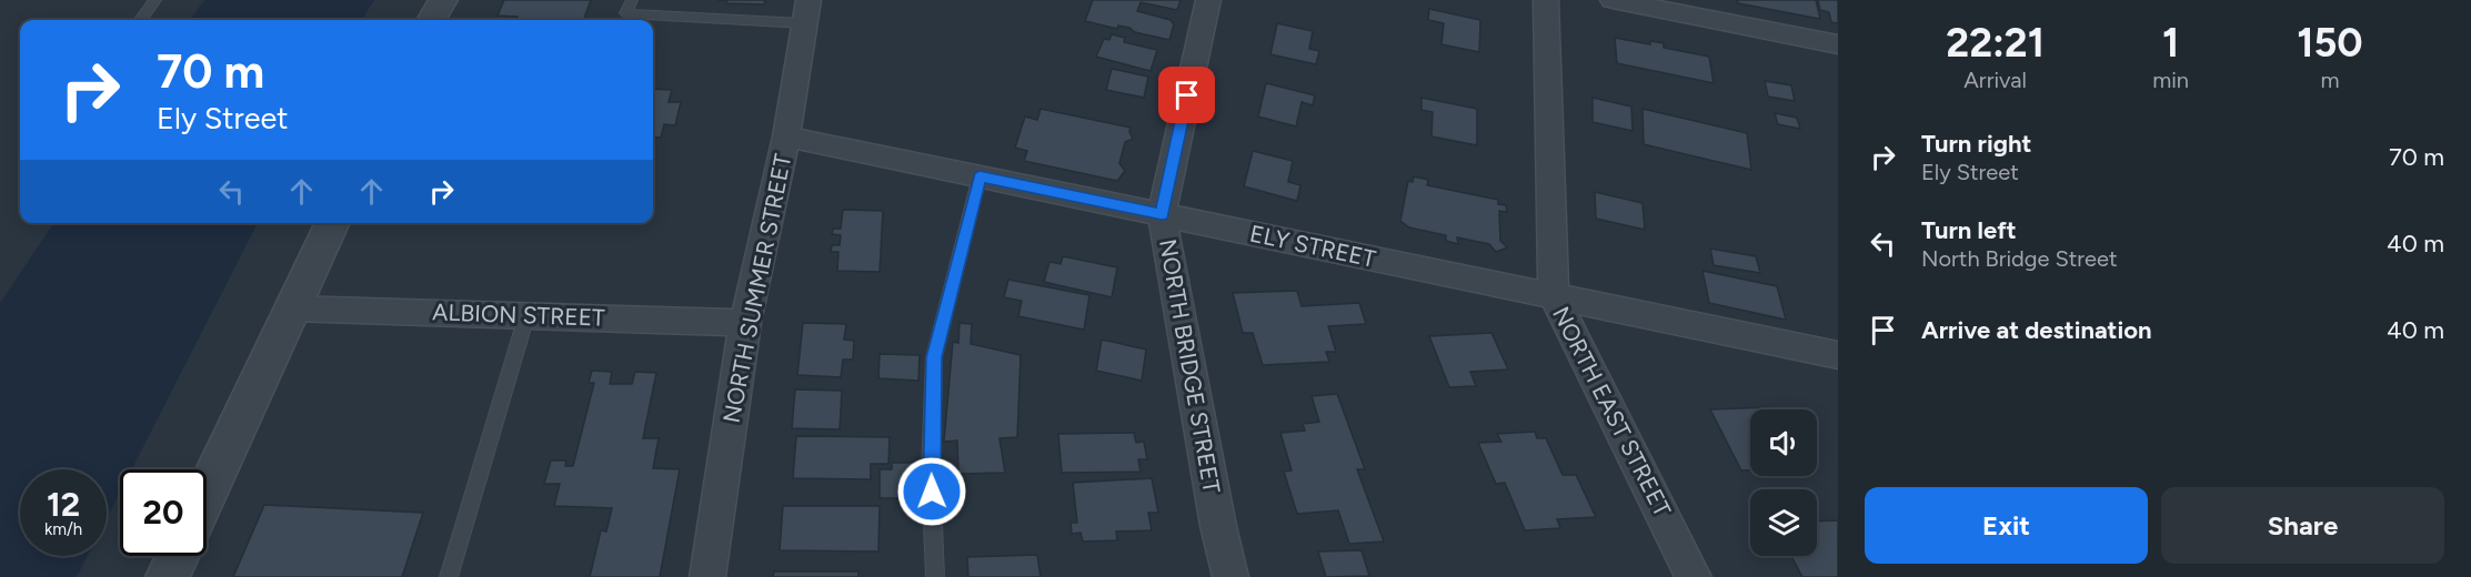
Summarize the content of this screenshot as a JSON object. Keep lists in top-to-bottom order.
{
  "streets": {
    "street": [
      "ELY STREET",
      "NORTH SUMMER STREET",
      "ALBION STREET",
      "NORTH BRIDGE STREET",
      "NORTH EAST STREET"
    ]
  },
  "crossings": [
    ["ELY STREET", "NORTH SUMMER STREET"],
    ["ELY STREET", "NORTH BRIDGE STREET"],
    ["ELY STREET", "NORTH EAST STREET"],
    ["NORTH SUMMER STREET", "ALBION STREET"]
  ],
  "page": {
    "eta": [
      "22:21",
      "Arrival",
      "1",
      "min",
      "150",
      "m"
    ],
    "turn": ["70 m", "Ely Street"],
    "list": [
      {
        "name": "Turn right",
        "note": "Ely Street",
        "value": "70 m"
      },
      {
        "name": "Turn left",
        "note": "North Bridge Street",
        "value": "40 m"
      },
      {
        "name": "Arrive at destination",
        "value": "40 m"
      }
    ],
    "speed": "12 km/h",
    "limit": "20",
    "buttons": ["Exit", "Share"]
  }
}
